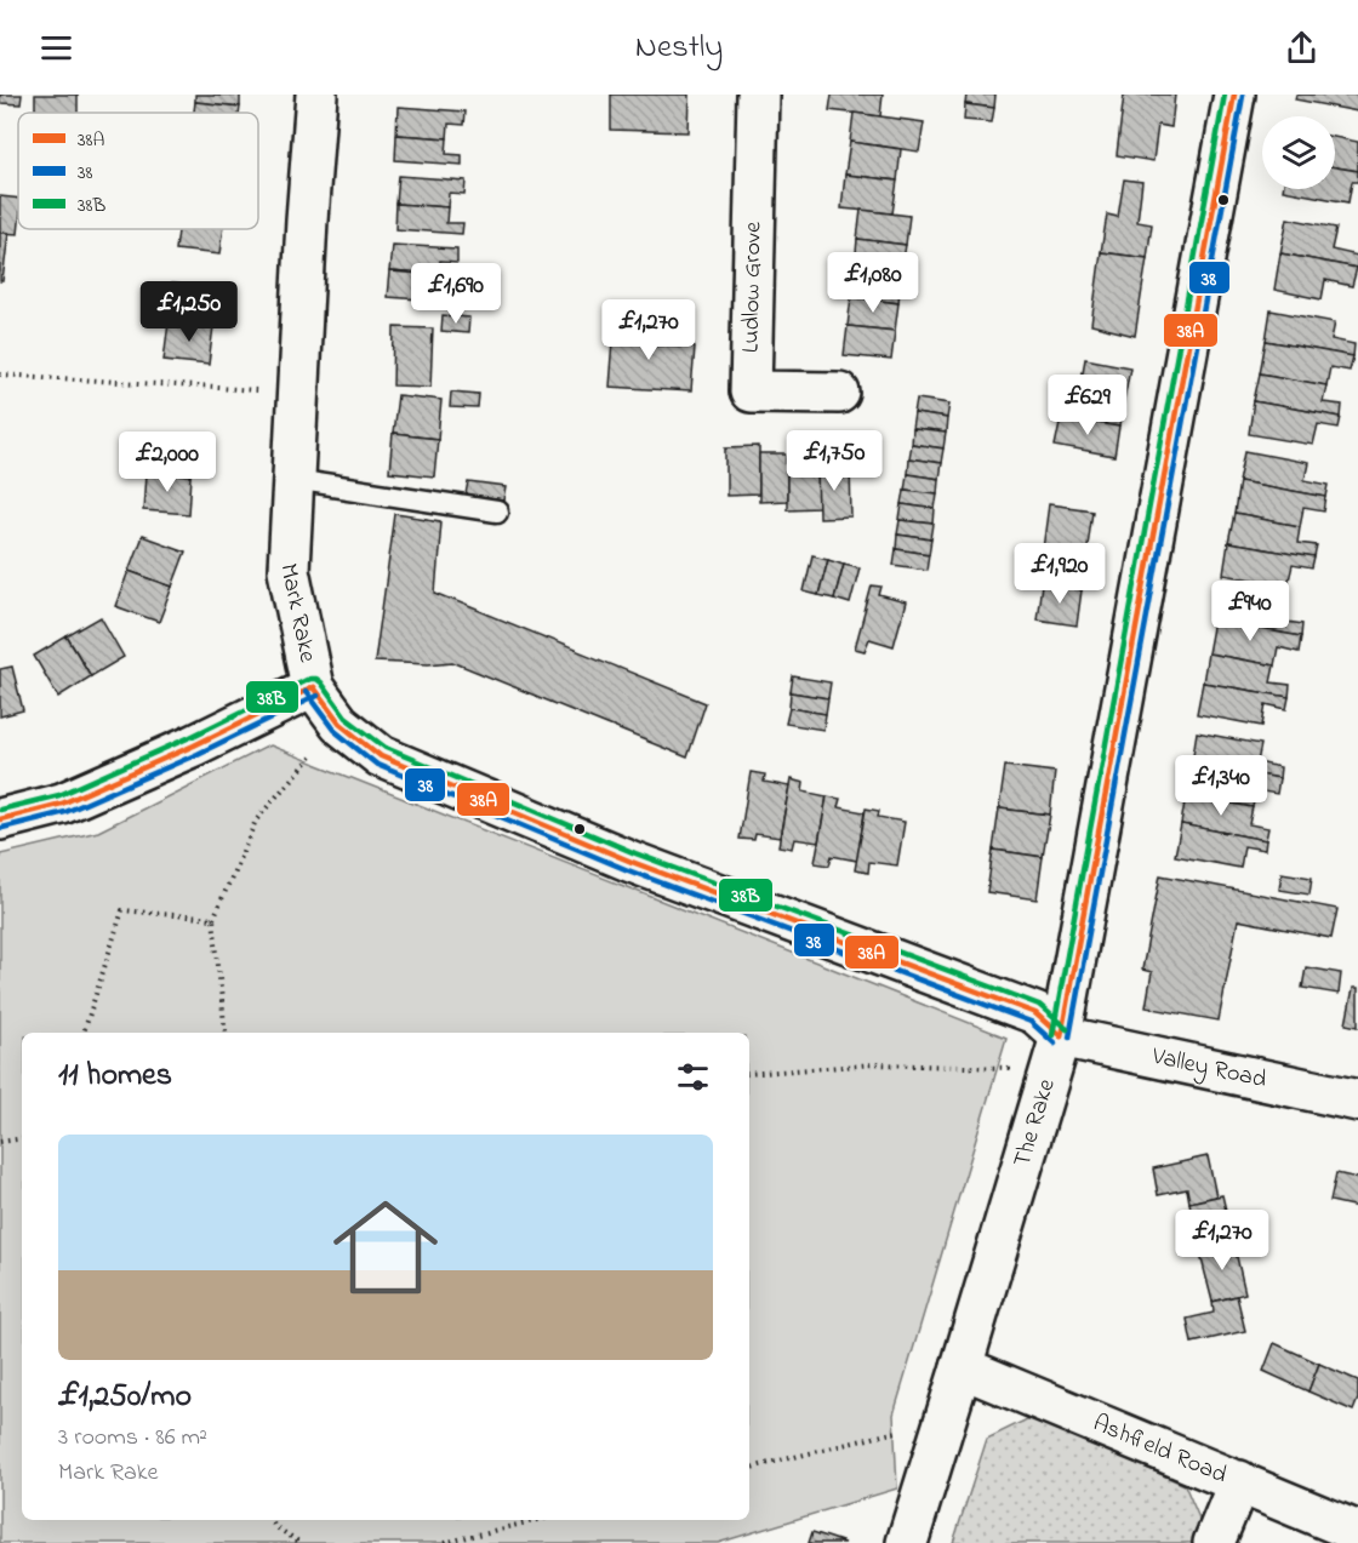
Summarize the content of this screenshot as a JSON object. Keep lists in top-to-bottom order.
{
  "streets": {
    "street": [
      "Ludlow Grove",
      "Mark Rake",
      "Valley Road",
      "The Rake",
      "Ashfield Road"
    ]
  },
  "crossings": [
    ["Mark Rake", "Valley Road"],
    ["Mark Rake", "The Rake"],
    ["Valley Road", "The Rake"],
    ["The Rake", "Ashfield Road"]
  ],
  "lines": ["transit line 38A", "transit line 38B", "transit line 38"],
  "legend": ["38A", "38", "38B"],
  "page": {
    "header": "Nestly",
    "price": [
      "£1,080",
      "£1,690",
      "£1,250",
      "£1,270",
      "£629",
      "£1,750",
      "£2,000",
      "£1,920",
      "£940",
      "£1,340",
      "£1,270"
    ],
    "heading": "11 homes",
    "list": [
      {
        "name": "£1,250/mo",
        "note": "3 rooms · 86 m² · Mark Rake"
      }
    ]
  }
}
